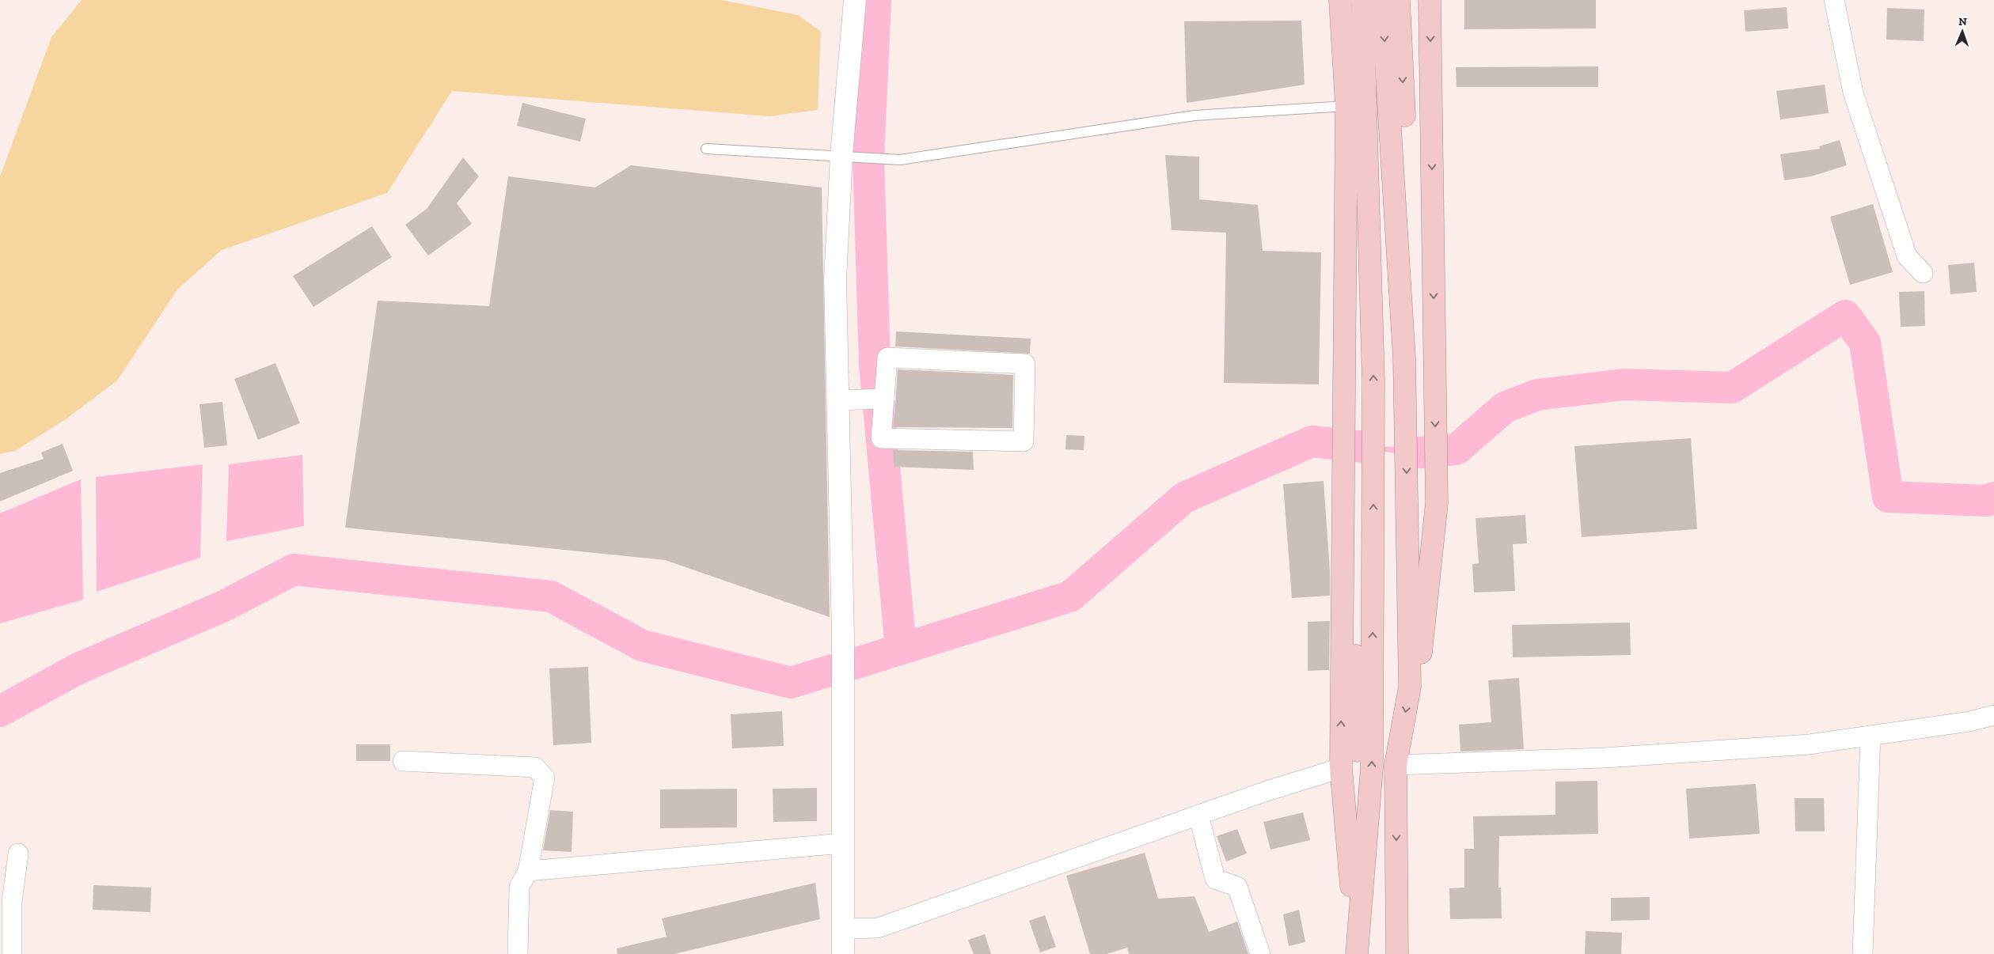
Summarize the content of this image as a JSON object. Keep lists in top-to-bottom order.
{
  "north": "top"
}
